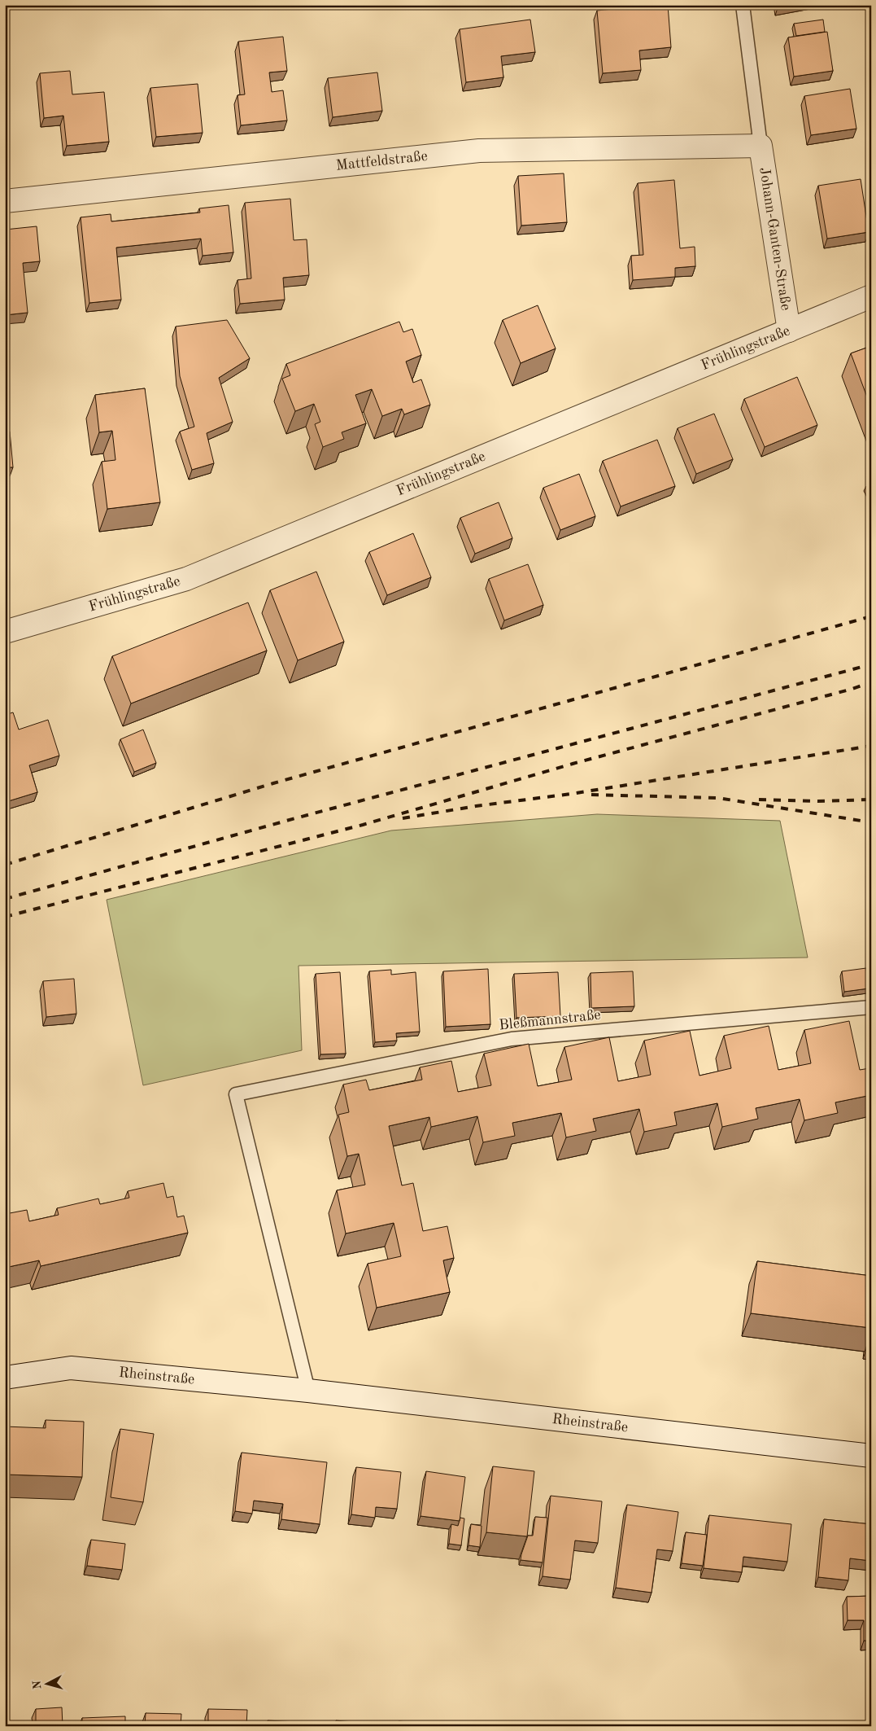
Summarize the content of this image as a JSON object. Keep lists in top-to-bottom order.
{
  "streets": {
    "street": [
      "Mattfeldstraße",
      "Johann-Ganten-Straße",
      "Frühlingstraße",
      "Rheinstraße"
    ],
    "lane": ["Bleßmannstraße"]
  },
  "crossings": [
    ["Mattfeldstraße", "Johann-Ganten-Straße"],
    ["Johann-Ganten-Straße", "Frühlingstraße"],
    ["Bleßmannstraße", "Rheinstraße"]
  ],
  "north": "left"
}
